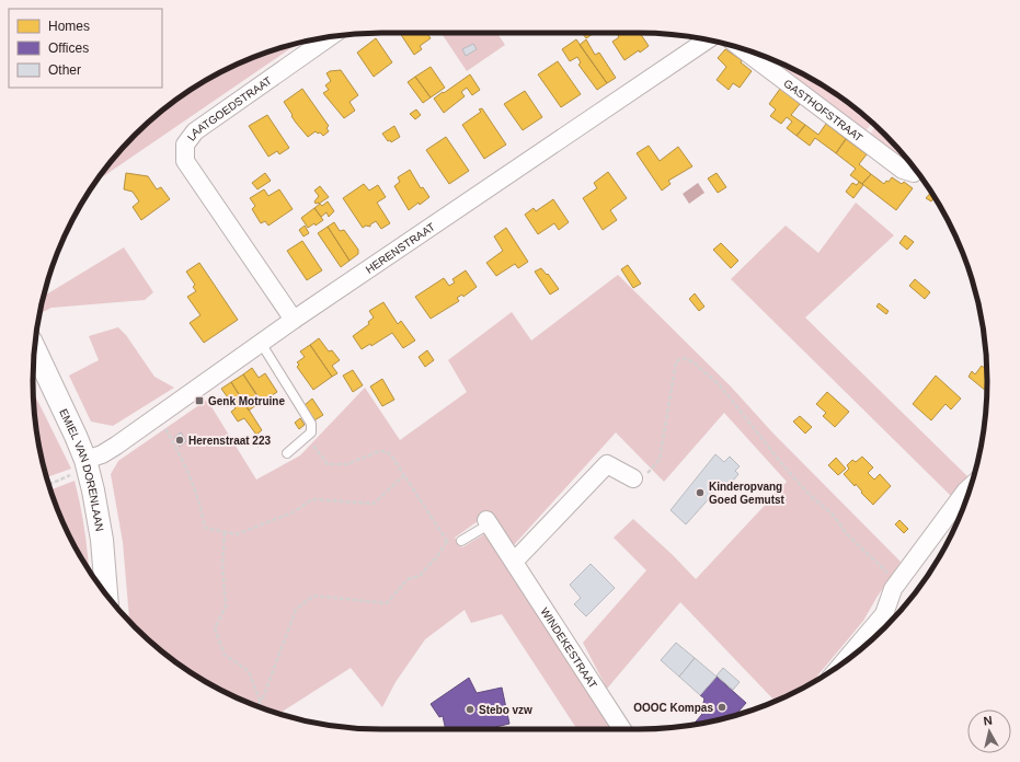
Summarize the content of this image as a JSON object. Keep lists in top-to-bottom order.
{
  "streets": {
    "street": [
      "LAATGOEDSTRAAT",
      "GASTHOFSTRAAT",
      "HERENSTRAAT",
      "EMIEL VAN DORENLAAN",
      "WINDEKESTRAAT"
    ]
  },
  "crossings": [
    ["LAATGOEDSTRAAT", "HERENSTRAAT"],
    ["HERENSTRAAT", "EMIEL VAN DORENLAAN"]
  ],
  "places": {
    "transit": ["Genk Motruine"],
    "other": [
      "Herenstraat 223",
      "Kinderopvang Goed Gemutst",
      "OOOC Kompas",
      "Stebo vzw"
    ]
  },
  "legend": ["Homes", "Offices", "Other"],
  "north": "top"
}
